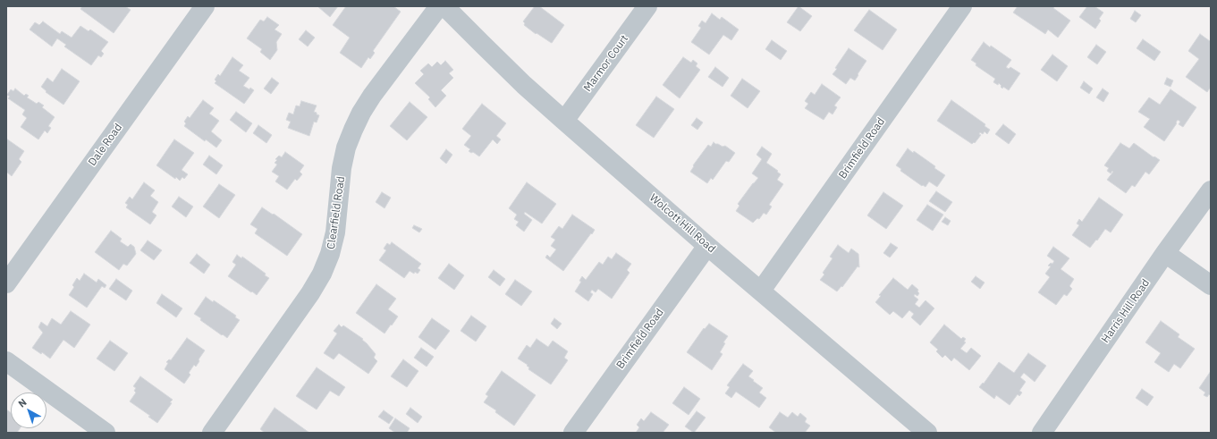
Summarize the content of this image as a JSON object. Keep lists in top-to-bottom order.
{
  "streets": {
    "street": [
      "Marmor Court",
      "Dale Road",
      "Brimfield Road",
      "Clearfield Road",
      "Wolcott Hill Road",
      "Harris Hill Road"
    ]
  },
  "crossings": [
    ["Marmor Court", "Wolcott Hill Road"],
    ["Brimfield Road", "Wolcott Hill Road"]
  ],
  "north": "top left"
}
